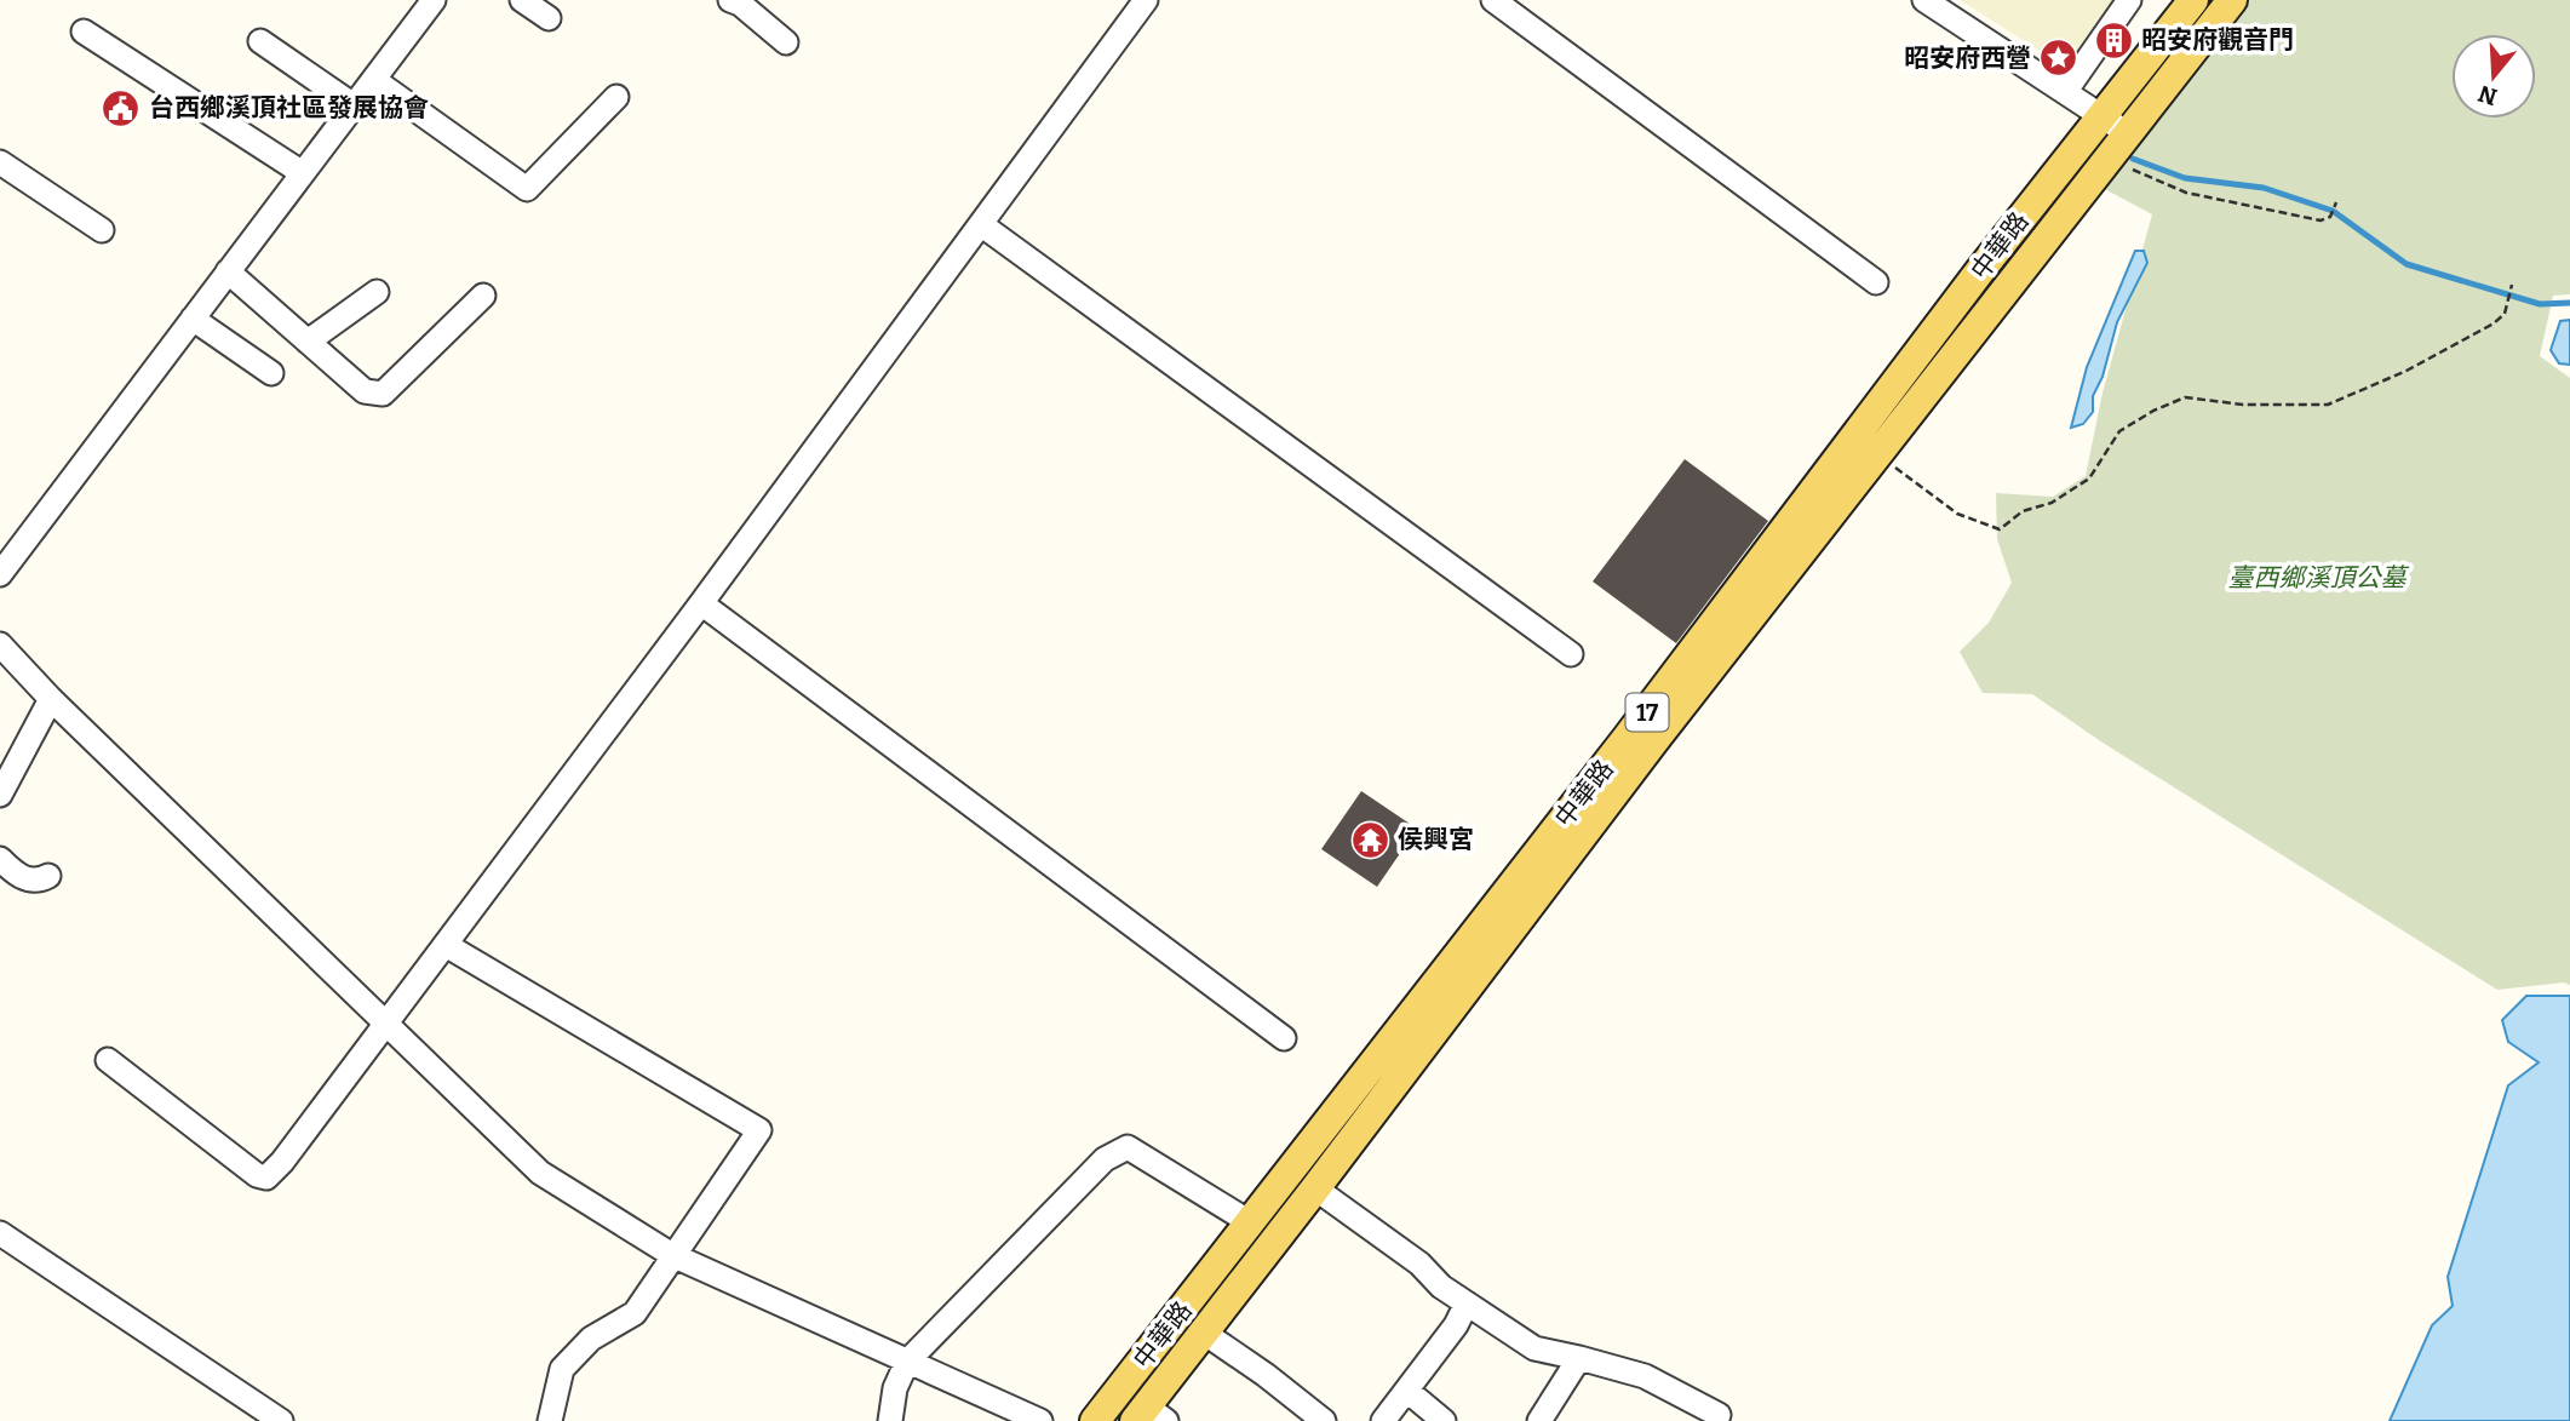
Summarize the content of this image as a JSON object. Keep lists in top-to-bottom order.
{
  "streets": {
    "main road": ["中華路", "17"]
  },
  "parks": ["臺西鄉溪頂公墓"],
  "places": {
    "building": ["昭安府觀音門"],
    "place": ["昭安府西營"],
    "public building": ["台西鄉溪頂社區發展協會"],
    "temple": ["侯興宮"]
  },
  "north": "bottom"
}
